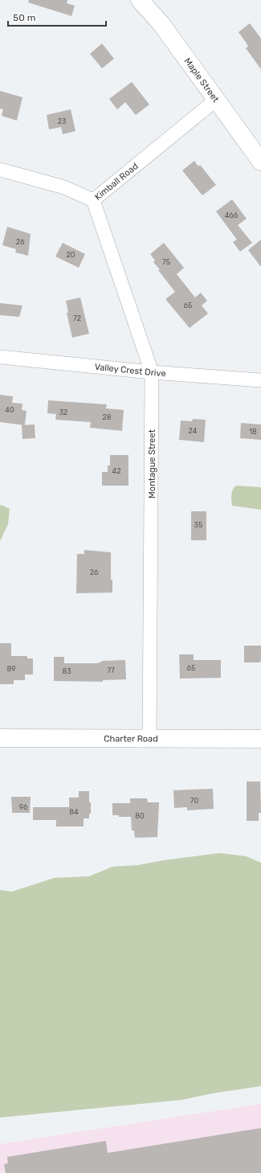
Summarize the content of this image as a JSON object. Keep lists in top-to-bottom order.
{
  "streets": {
    "street": [
      "Maple Street",
      "Kimball Road",
      "Valley Crest Drive",
      "Montague Street",
      "Charter Road"
    ]
  },
  "crossings": [
    ["Maple Street", "Kimball Road"],
    ["Kimball Road", "Montague Street"],
    ["Valley Crest Drive", "Montague Street"],
    ["Montague Street", "Charter Road"]
  ],
  "house_numbers": [
    "23",
    "466",
    "26",
    "20",
    "75",
    "65",
    "72",
    "40",
    "32",
    "28",
    "24",
    "18",
    "42",
    "35",
    "26",
    "65",
    "89",
    "77",
    "83",
    "70",
    "96",
    "84",
    "80"
  ],
  "scale_bar": "50 m"
}
